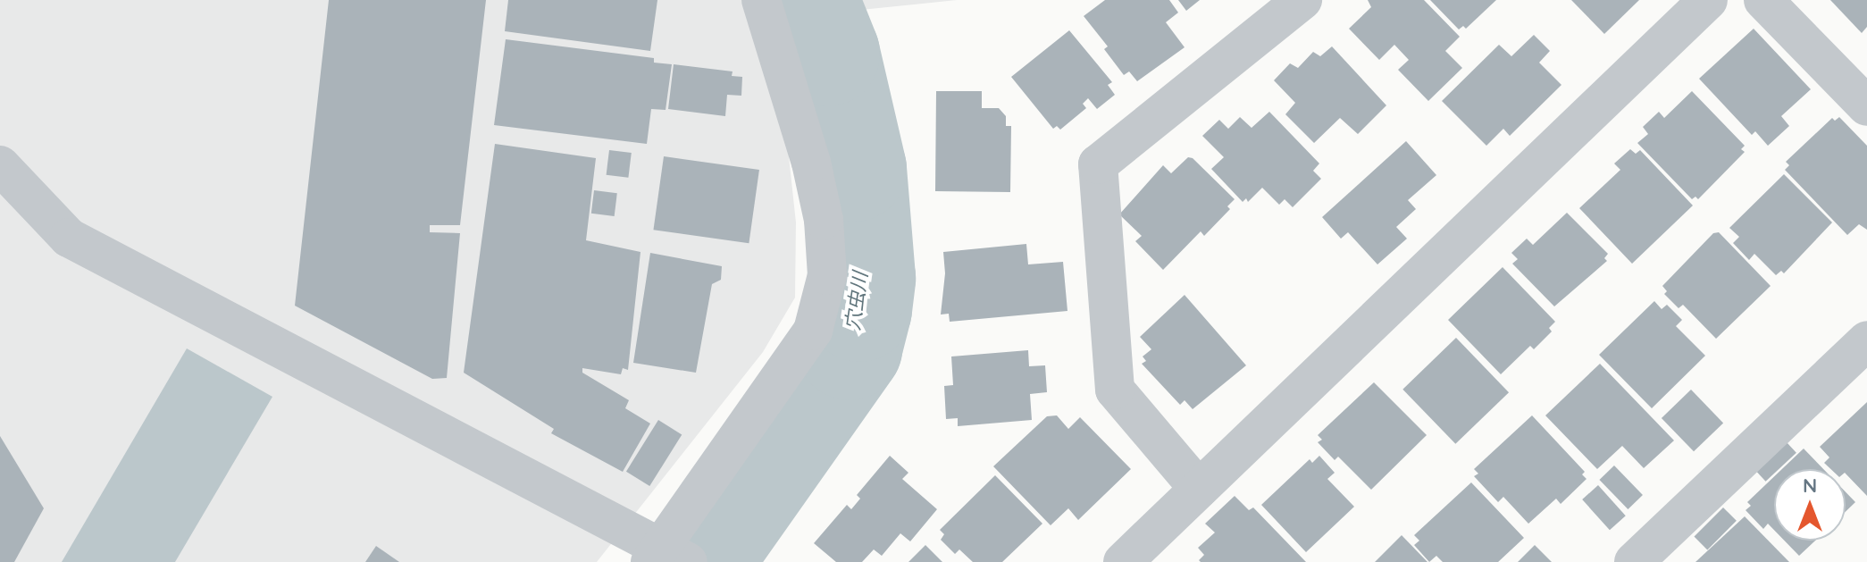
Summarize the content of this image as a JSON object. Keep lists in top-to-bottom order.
{
  "water": ["穴虫川"],
  "north": "top"
}
